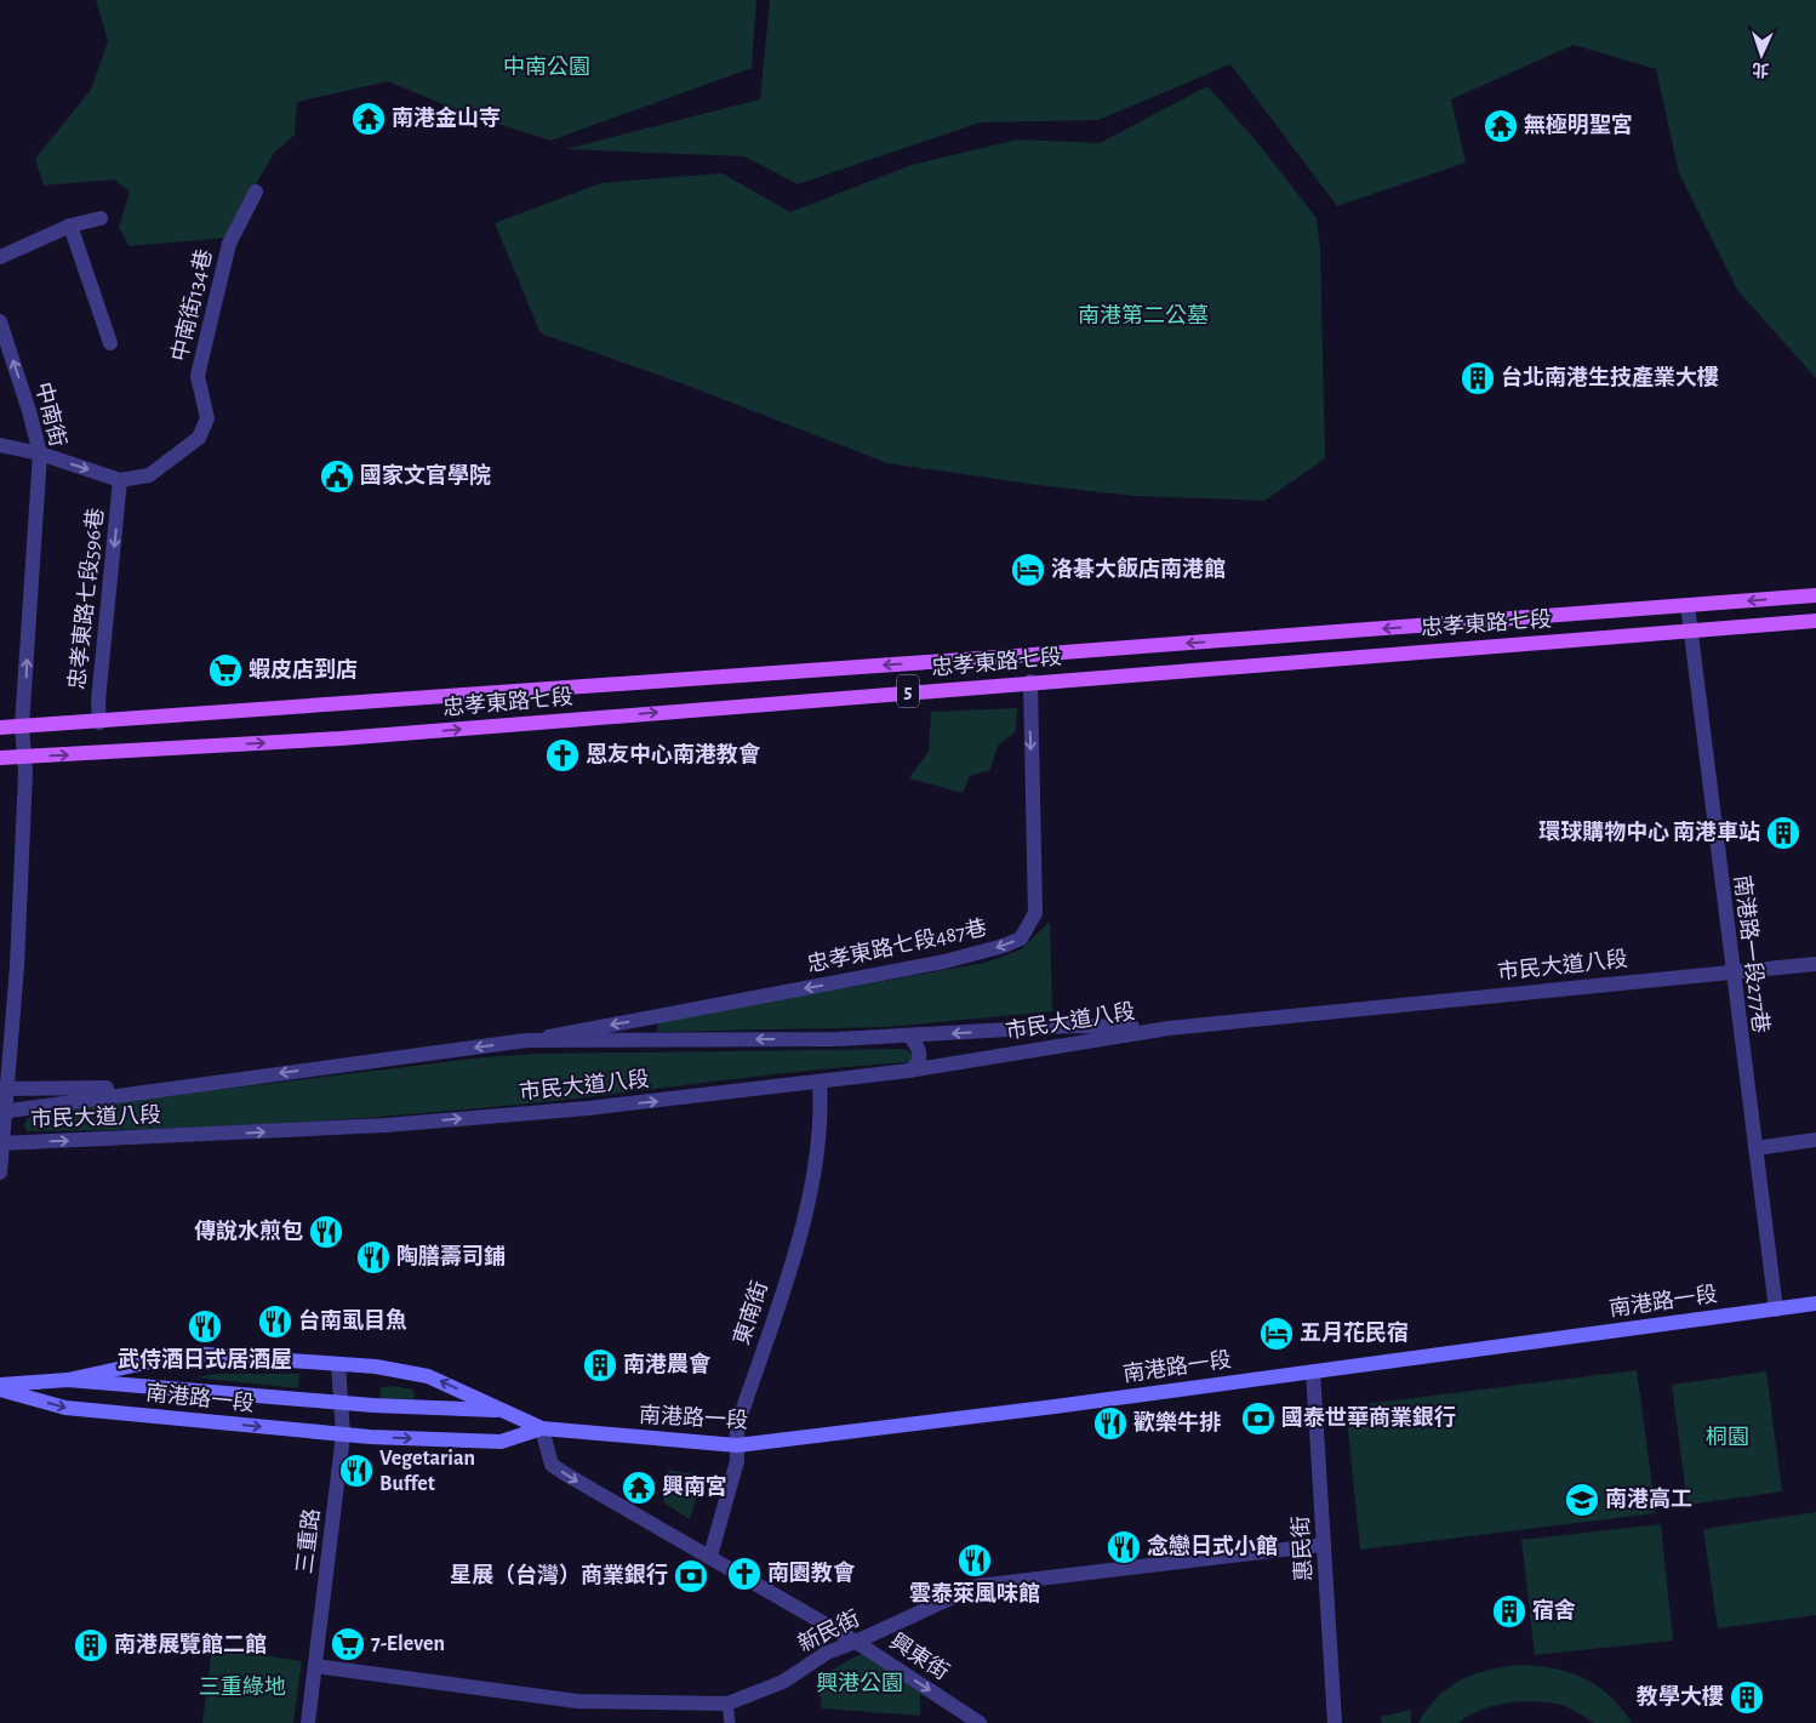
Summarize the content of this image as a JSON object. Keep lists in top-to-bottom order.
{
  "streets": {
    "main road": ["忠孝東路七段", "5", "南港路一段"],
    "street": [
      "中南街134巷",
      "中南街",
      "忠孝東路七段596巷",
      "忠孝東路七段487巷",
      "南港路一段277巷",
      "市民大道八段",
      "東南街",
      "三重路",
      "惠民街",
      "新民街",
      "興東街"
    ]
  },
  "crossings": [
    ["中南街134巷", "中南街"],
    ["中南街134巷", "忠孝東路七段596巷"],
    ["中南街", "忠孝東路七段"],
    ["中南街", "市民大道八段"],
    ["忠孝東路七段596巷", "忠孝東路七段"],
    ["忠孝東路七段", "忠孝東路七段487巷"],
    ["忠孝東路七段", "南港路一段277巷"],
    ["忠孝東路七段487巷", "市民大道八段"],
    ["南港路一段277巷", "市民大道八段"],
    ["南港路一段277巷", "南港路一段"],
    ["市民大道八段", "東南街"],
    ["南港路一段", "東南街"],
    ["南港路一段", "三重路"],
    ["南港路一段", "惠民街"],
    ["南港路一段", "興東街"],
    ["東南街", "興東街"],
    ["三重路", "新民街"],
    ["惠民街", "新民街"],
    ["新民街", "興東街"]
  ],
  "one_way": [
    "中南街",
    "忠孝東路七段596巷",
    "忠孝東路七段487巷",
    "興東街"
  ],
  "parks": [
    "中南公園",
    "南港第二公墓",
    "桐園",
    "興港公園",
    "三重綠地"
  ],
  "places": {
    "temple": ["南港金山寺", "無極明聖宮", "興南宮"],
    "building": [
      "台北南港生技產業大樓",
      "環球購物中心 南港車站",
      "南港農會",
      "宿舍",
      "南港展覽館二館",
      "教學大樓"
    ],
    "public building": ["國家文官學院"],
    "hotel": ["洛碁大飯店南港館", "五月花民宿"],
    "supermarket": ["蝦皮店到店", "7-Eleven"],
    "church": ["恩友中心南港教會", "南園教會"],
    "restaurant": [
      "傳說水煎包",
      "陶膳壽司鋪",
      "台南虱目魚",
      "武侍酒日式居酒屋",
      "歡樂牛排",
      "Vegetarian Buffet",
      "念戀日式小館",
      "雲泰萊風味館"
    ],
    "bank": ["國泰世華商業銀行", "星展（台灣）商業銀行"],
    "school or university": ["南港高工"]
  },
  "north": "bottom"
}
